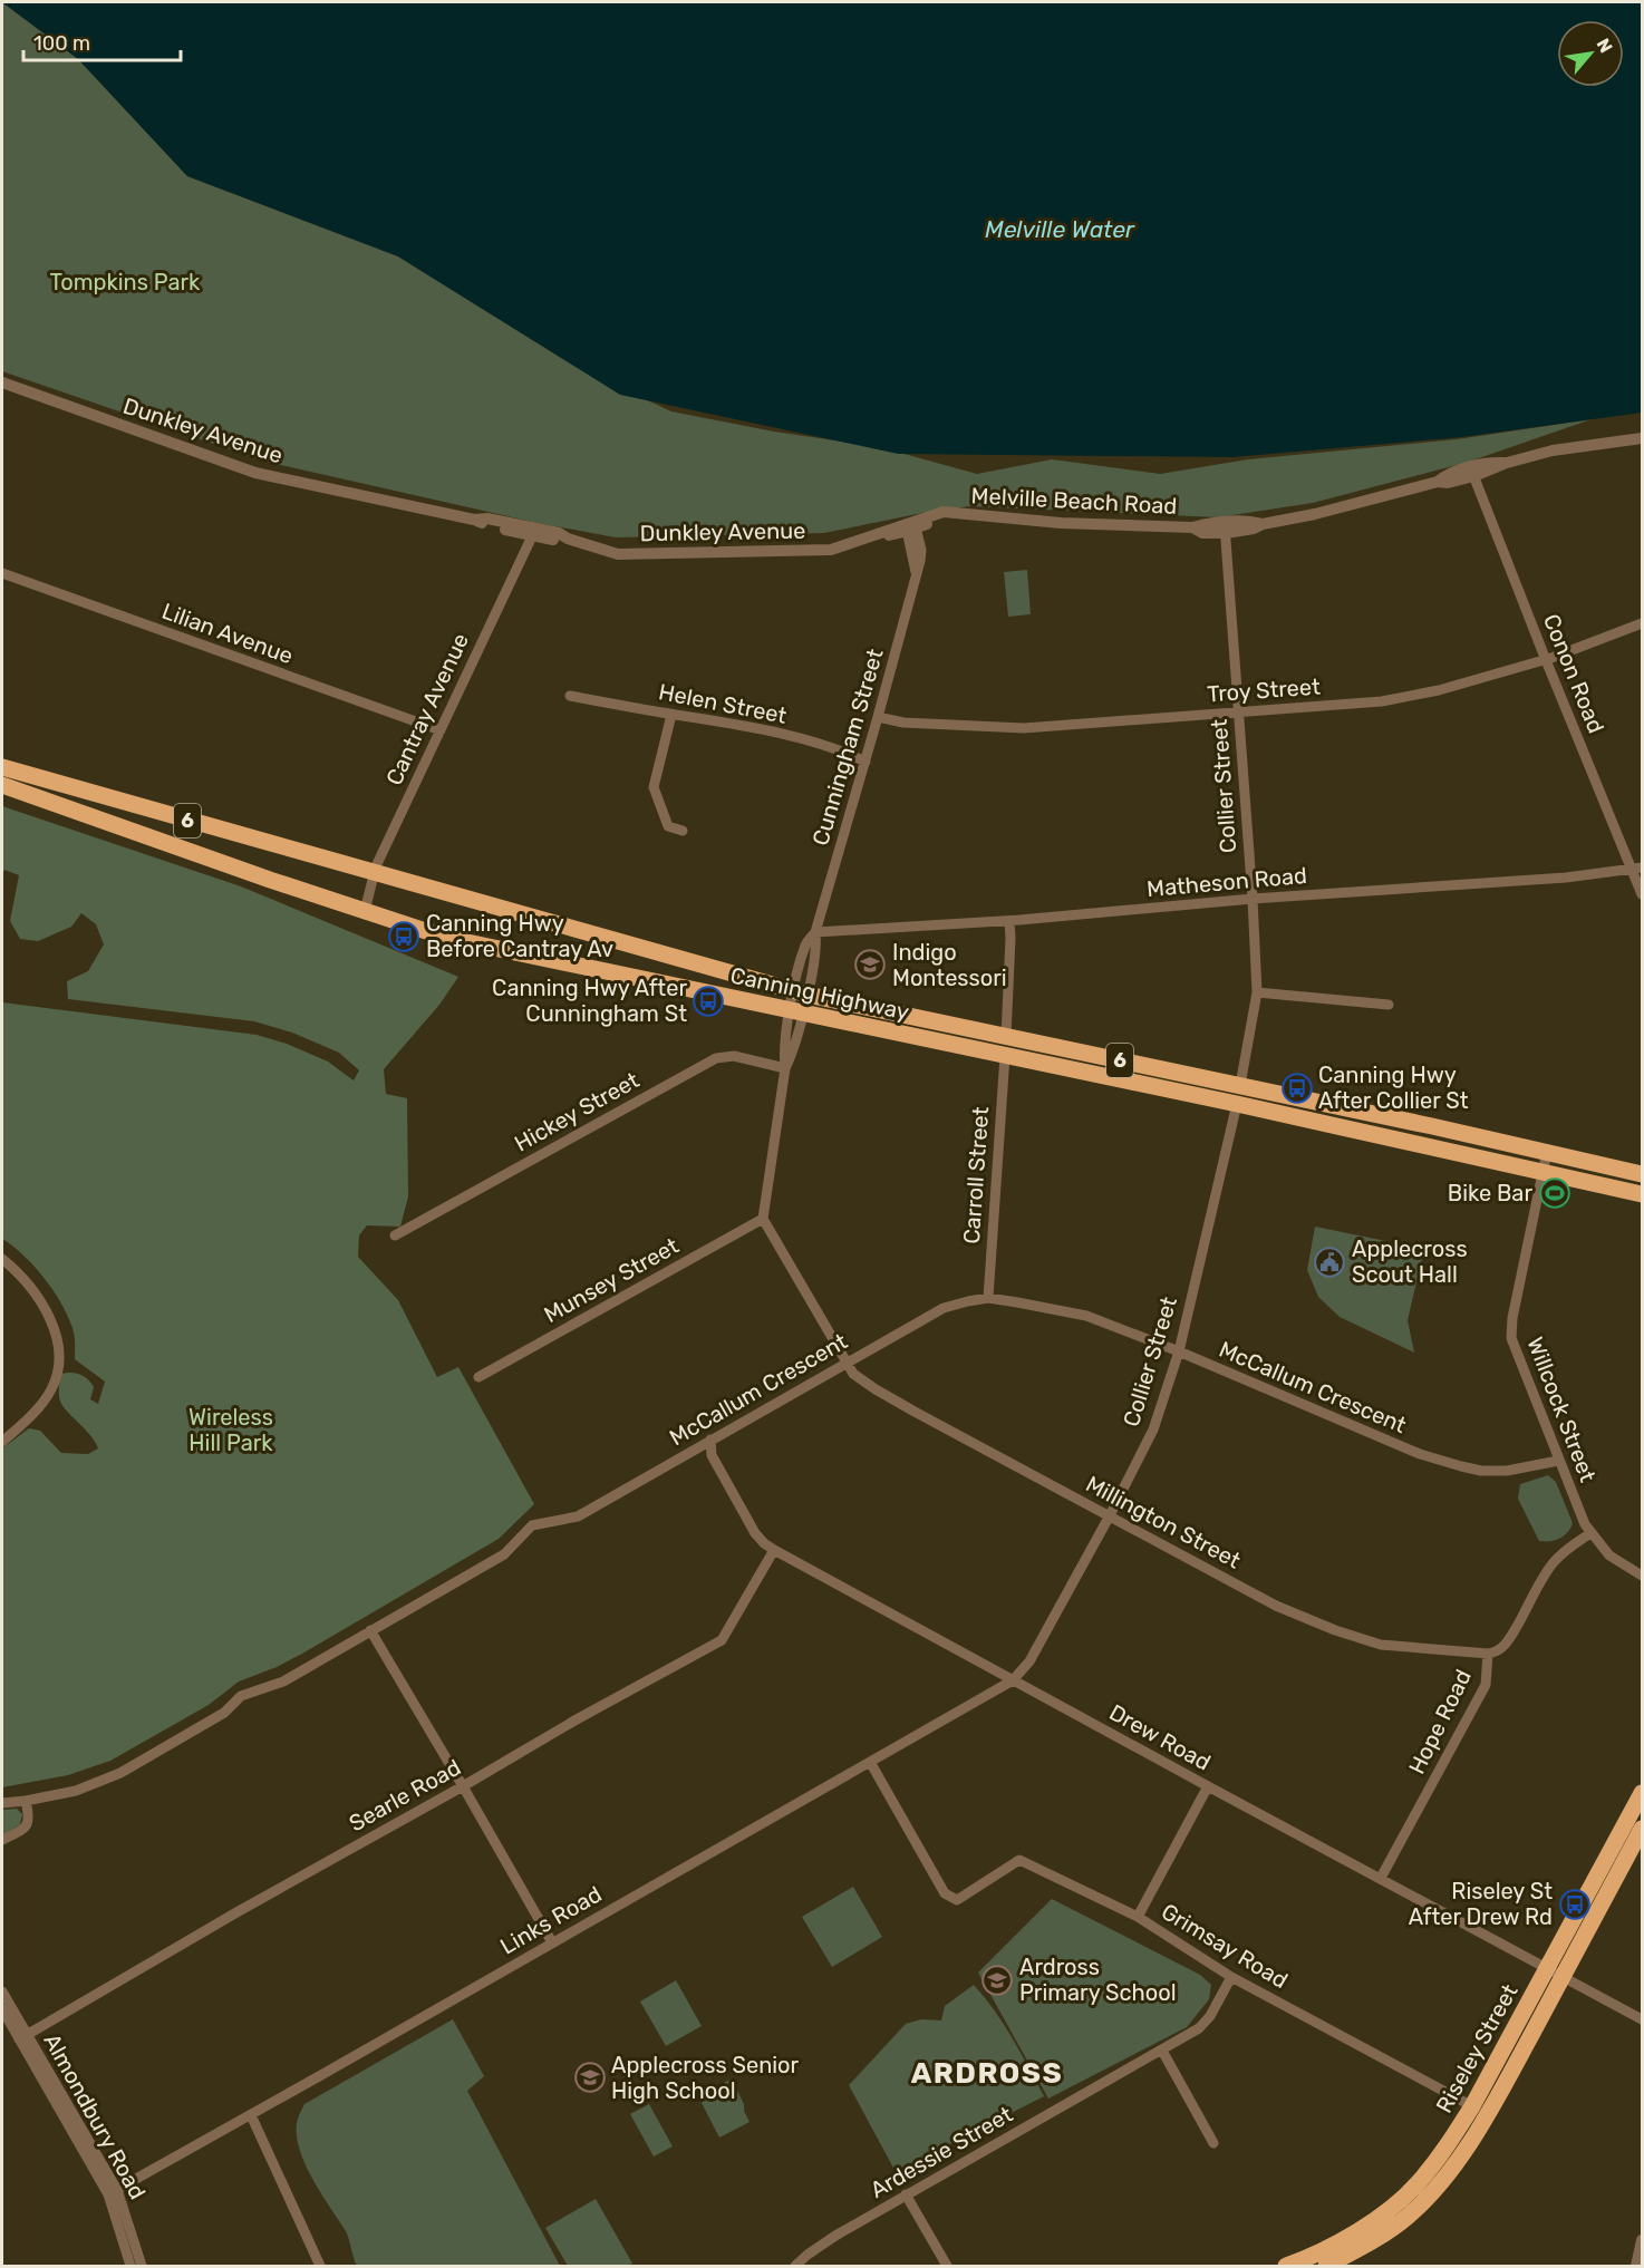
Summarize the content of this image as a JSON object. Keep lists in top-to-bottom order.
{
  "streets": {
    "highway": ["6", "Canning Highway", "Riseley Street"],
    "street": [
      "Dunkley Avenue",
      "Melville Beach Road",
      "Lilian Avenue",
      "Conon Road",
      "Troy Street",
      "Helen Street",
      "Cantray Avenue",
      "Cunningham Street",
      "Collier Street",
      "Matheson Road",
      "Hickey Street",
      "Carroll Street",
      "Munsey Street",
      "McCallum Crescent",
      "Willcock Street",
      "Millington Street",
      "Hope Road",
      "Drew Road",
      "Searle Road",
      "Links Road",
      "Grimsay Road",
      "Almondbury Road",
      "Ardessie Street"
    ]
  },
  "crossings": [
    ["Dunkley Avenue", "Melville Beach Road"],
    ["Dunkley Avenue", "Cantray Avenue"],
    ["Dunkley Avenue", "Cunningham Street"],
    ["Melville Beach Road", "Conon Road"],
    ["Melville Beach Road", "Cunningham Street"],
    ["Melville Beach Road", "Collier Street"],
    ["Lilian Avenue", "Cantray Avenue"],
    ["Conon Road", "Troy Street"],
    ["Conon Road", "Matheson Road"],
    ["Troy Street", "Cunningham Street"],
    ["Troy Street", "Collier Street"],
    ["Helen Street", "Cunningham Street"],
    ["Cantray Avenue", "Canning Highway"],
    ["Cunningham Street", "Matheson Road"],
    ["Cunningham Street", "Canning Highway"],
    ["Cunningham Street", "Hickey Street"],
    ["Cunningham Street", "Munsey Street"],
    ["Collier Street", "Matheson Road"],
    ["Collier Street", "Canning Highway"],
    ["Collier Street", "McCallum Crescent"],
    ["Collier Street", "Millington Street"],
    ["Collier Street", "Drew Road"],
    ["Collier Street", "Links Road"],
    ["Canning Highway", "Carroll Street"],
    ["Canning Highway", "Willcock Street"],
    ["Carroll Street", "McCallum Crescent"],
    ["McCallum Crescent", "Willcock Street"],
    ["McCallum Crescent", "Millington Street"],
    ["McCallum Crescent", "Drew Road"],
    ["Willcock Street", "Hope Road"],
    ["Millington Street", "Hope Road"],
    ["Hope Road", "Drew Road"],
    ["Drew Road", "Searle Road"],
    ["Drew Road", "Links Road"],
    ["Drew Road", "Riseley Street"],
    ["Searle Road", "Almondbury Road"],
    ["Links Road", "Grimsay Road"],
    ["Links Road", "Almondbury Road"],
    ["Grimsay Road", "Riseley Street"],
    ["Grimsay Road", "Ardessie Street"]
  ],
  "districts": ["ARDROSS"],
  "water": ["Melville Water"],
  "parks": ["Tompkins Park", "Wireless Hill Park"],
  "places": {
    "bus stop": [
      "Canning Hwy Before Cantray Av",
      "Canning Hwy After Cunningham St",
      "Canning Hwy After Collier St",
      "Riseley St After Drew Rd"
    ],
    "school or university": ["Indigo Montessori", "Ardross Primary School", "Applecross Senior High School"],
    "sports": ["Bike Bar"],
    "public building": ["Applecross Scout Hall"]
  },
  "scale_bar": "100 m",
  "north": "top right"
}
